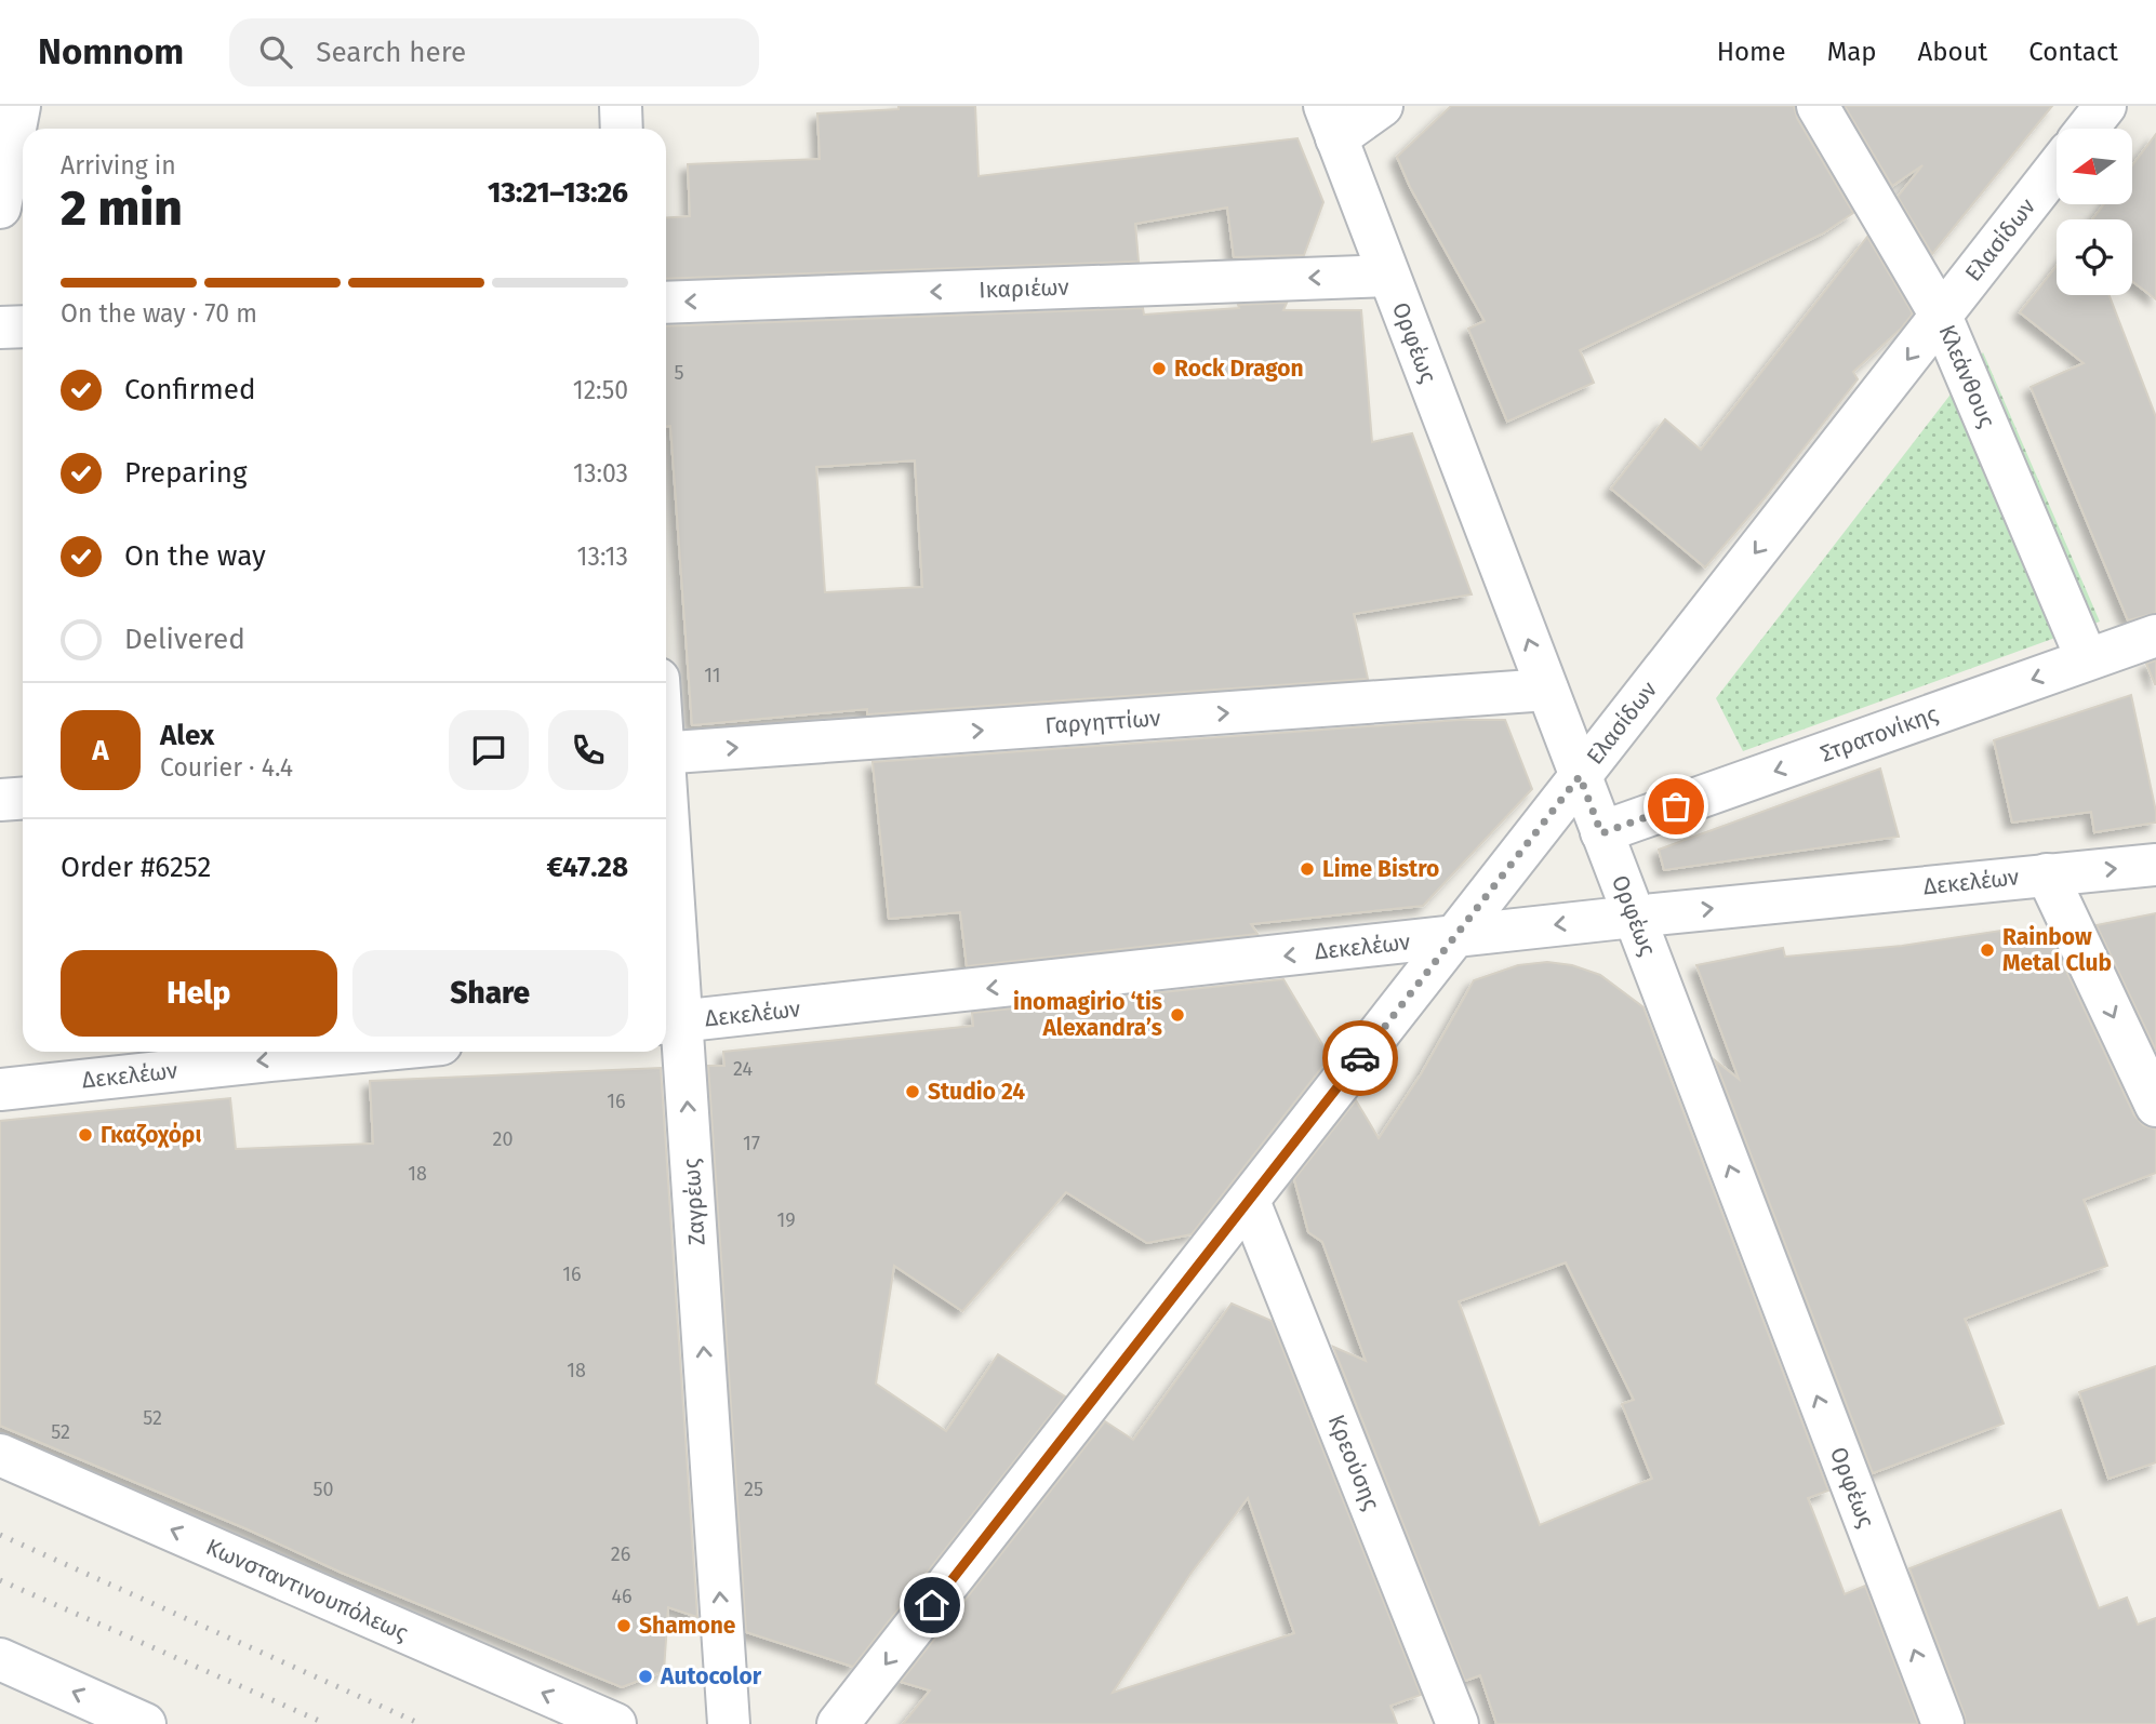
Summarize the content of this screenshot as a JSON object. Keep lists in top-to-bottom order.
{
  "streets": {
    "street": [
      "Ελασίδων",
      "Ικαριέων",
      "Ορφέως",
      "Κλεάνθους",
      "Γαργηττίων",
      "Στρατονίκης",
      "Δεκελέων",
      "Ζαγρέως",
      "Κρεούσης",
      "Κωνσταντινουπόλεως"
    ]
  },
  "crossings": [
    ["Ελασίδων", "Ορφέως"],
    ["Ελασίδων", "Κλεάνθους"],
    ["Ελασίδων", "Δεκελέων"],
    ["Ελασίδων", "Κρεούσης"],
    ["Ικαριέων", "Ορφέως"],
    ["Ορφέως", "Γαργηττίων"],
    ["Ορφέως", "Στρατονίκης"],
    ["Ορφέως", "Δεκελέων"],
    ["Κλεάνθους", "Στρατονίκης"],
    ["Δεκελέων", "Ζαγρέως"]
  ],
  "one_way": [
    "Ελασίδων",
    "Ικαριέων",
    "Ορφέως",
    "Γαργηττίων",
    "Στρατονίκης",
    "Ζαγρέως",
    "Κωνσταντινουπόλεως"
  ],
  "places": [
    "Rock Dragon",
    "Lime Bistro",
    "Rainbow Metal Club",
    "inomagirio ‘tis Alexandra’s",
    "Studio 24",
    "Γκαζοχόρι",
    "Shamone",
    "Autocolor"
  ],
  "house_numbers": [
    "5",
    "11",
    "24",
    "16",
    "20",
    "17",
    "18",
    "19",
    "16",
    "18",
    "52",
    "52",
    "50",
    "25",
    "26",
    "46"
  ],
  "north": "left",
  "page": {
    "header": "Nomnom",
    "search": "Search here",
    "nav": [
      "Home",
      "Map",
      "About",
      "Contact"
    ],
    "heading": ["2 min", "Arriving in", "13:21–13:26"],
    "panel": [
      "Alex",
      "Courier · 4.4",
      "Order #6252",
      "€47.28"
    ],
    "bar": "On the way · 70 m",
    "list": [
      ["Confirmed", "12:50"],
      ["Preparing", "13:03"],
      ["On the way", "13:13"],
      "Delivered"
    ],
    "round": "A",
    "buttons": ["Help", "Share"]
  }
}
